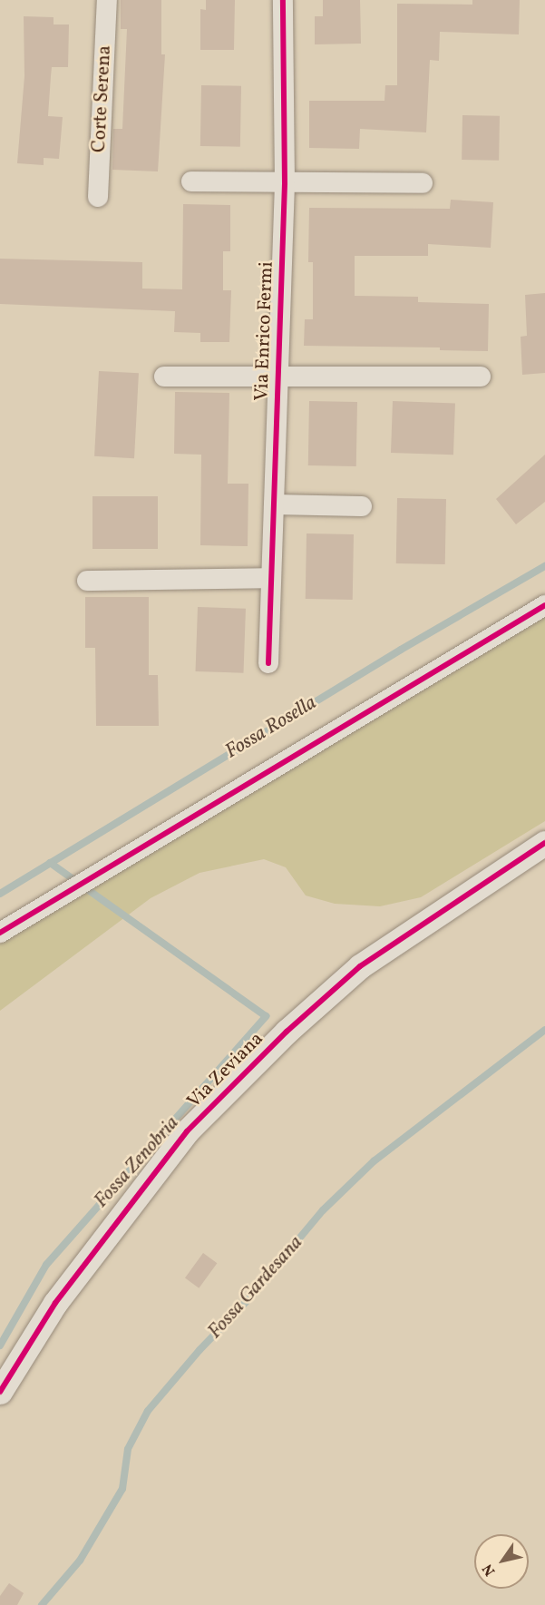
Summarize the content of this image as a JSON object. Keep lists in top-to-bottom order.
{
  "streets": {
    "street": ["Corte Serena", "Via Enrico Fermi", "Via Zeviana"]
  },
  "water": ["Fossa Rosella", "Fossa Zenobria", "Fossa Gardesana"],
  "north": "bottom left"
}
